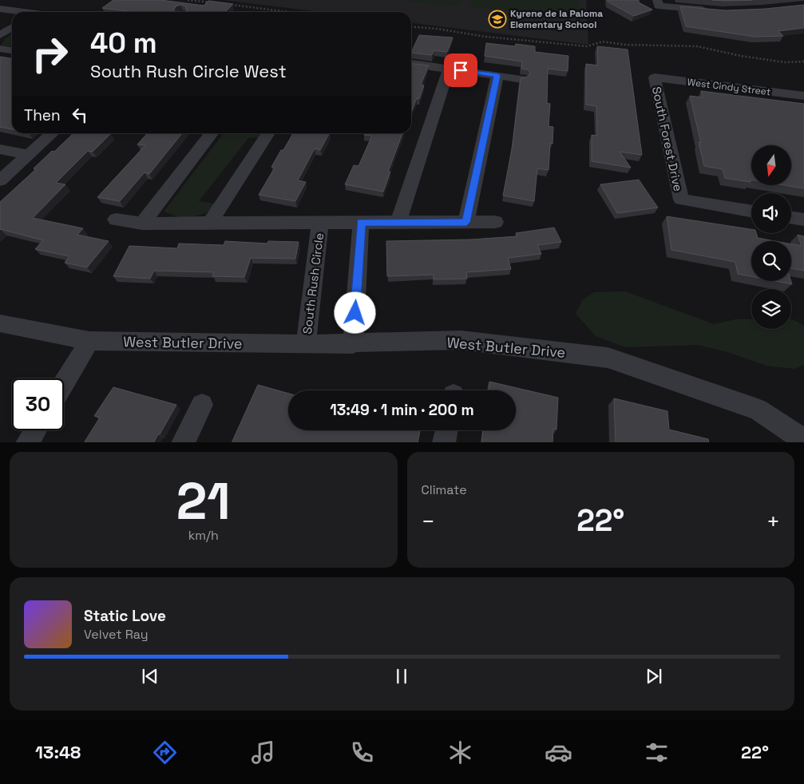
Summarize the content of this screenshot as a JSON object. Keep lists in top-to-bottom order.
{
  "streets": {
    "street": [
      "West Cindy Street",
      "South Forest Drive",
      "South Rush Circle",
      "West Butler Drive"
    ]
  },
  "crossings": [
    ["West Cindy Street", "South Forest Drive"],
    ["South Rush Circle", "West Butler Drive"]
  ],
  "places": {
    "school or university": ["Kyrene de la Paloma Elementary School"]
  },
  "north": "bottom",
  "page": {
    "turn": ["40 m", "South Rush Circle West"],
    "then": "Then",
    "limit": "30",
    "trip": "13:49 · 1 min · 200 m",
    "tile": [
      ["21", "km/h"],
      "Climate"
    ],
    "heat": ["−", "22°", "+"],
    "song": ["Static Love", "Velvet Ray"],
    "tabs": ["13:48", "22°"]
  }
}
